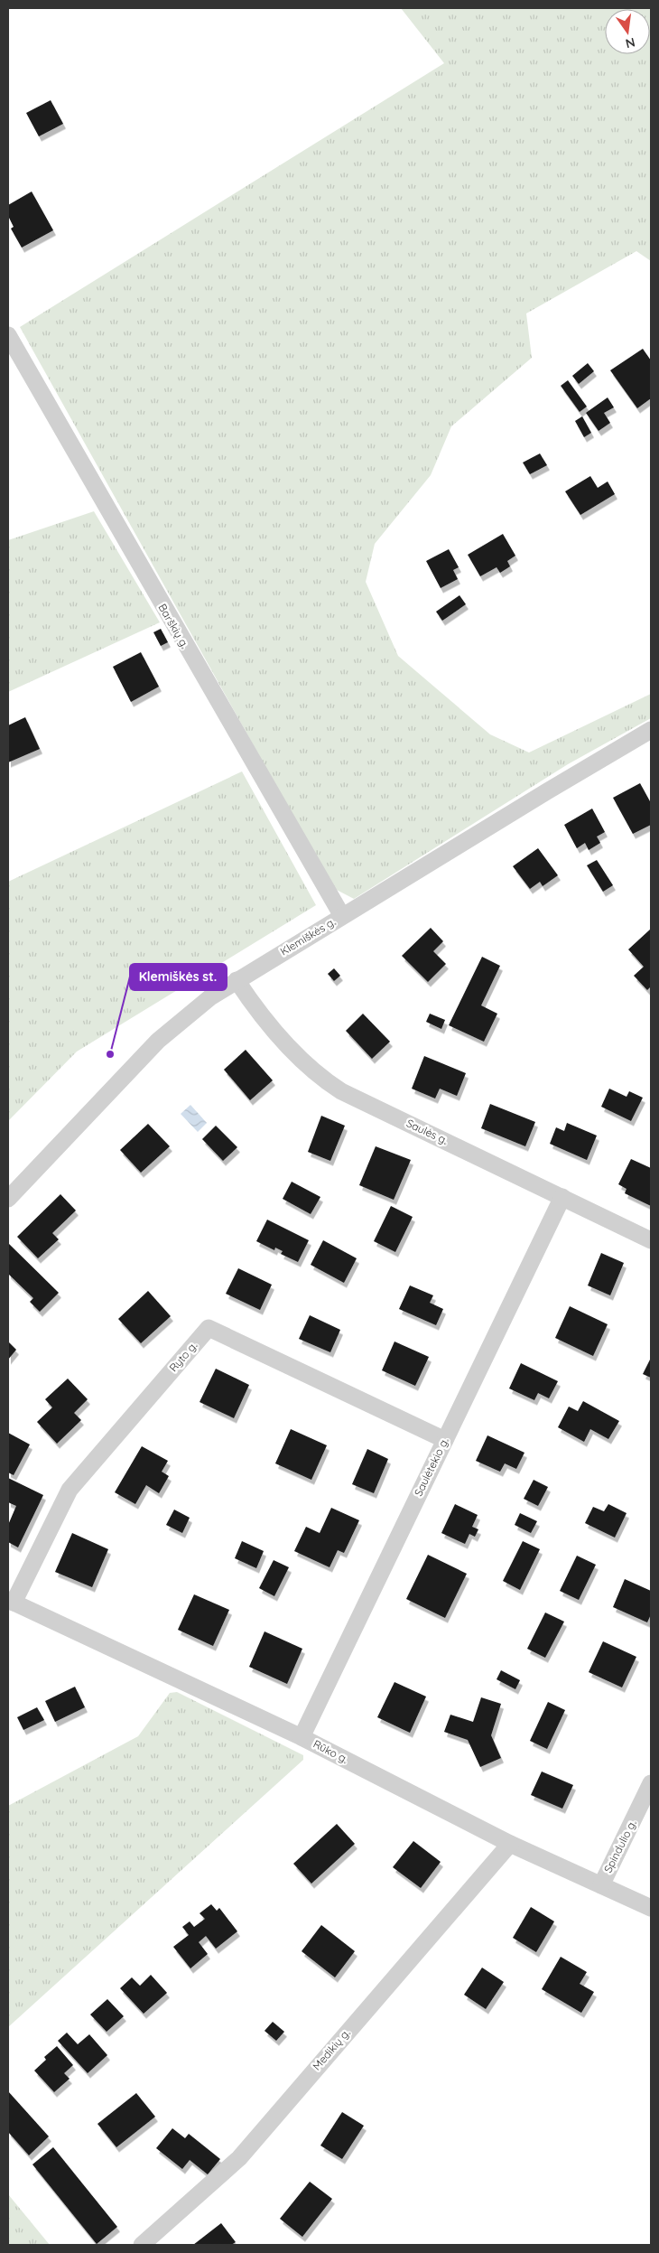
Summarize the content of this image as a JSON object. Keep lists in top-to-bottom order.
{
  "streets": {
    "street": [
      "Barškių g.",
      "Klemiškės g.",
      "Saulės g.",
      "Ryto g.",
      "Saulėtekio g.",
      "Rūko g.",
      "Spindulio g.",
      "Medikių g."
    ]
  },
  "crossings": [
    ["Barškių g.", "Klemiškės g."],
    ["Klemiškės g.", "Saulės g."],
    ["Saulės g.", "Saulėtekio g."],
    ["Ryto g.", "Saulėtekio g."],
    ["Ryto g.", "Rūko g."],
    ["Saulėtekio g.", "Rūko g."],
    ["Rūko g.", "Spindulio g."],
    ["Rūko g.", "Medikių g."]
  ],
  "places": ["Klemiškės st."],
  "north": "bottom"
}
